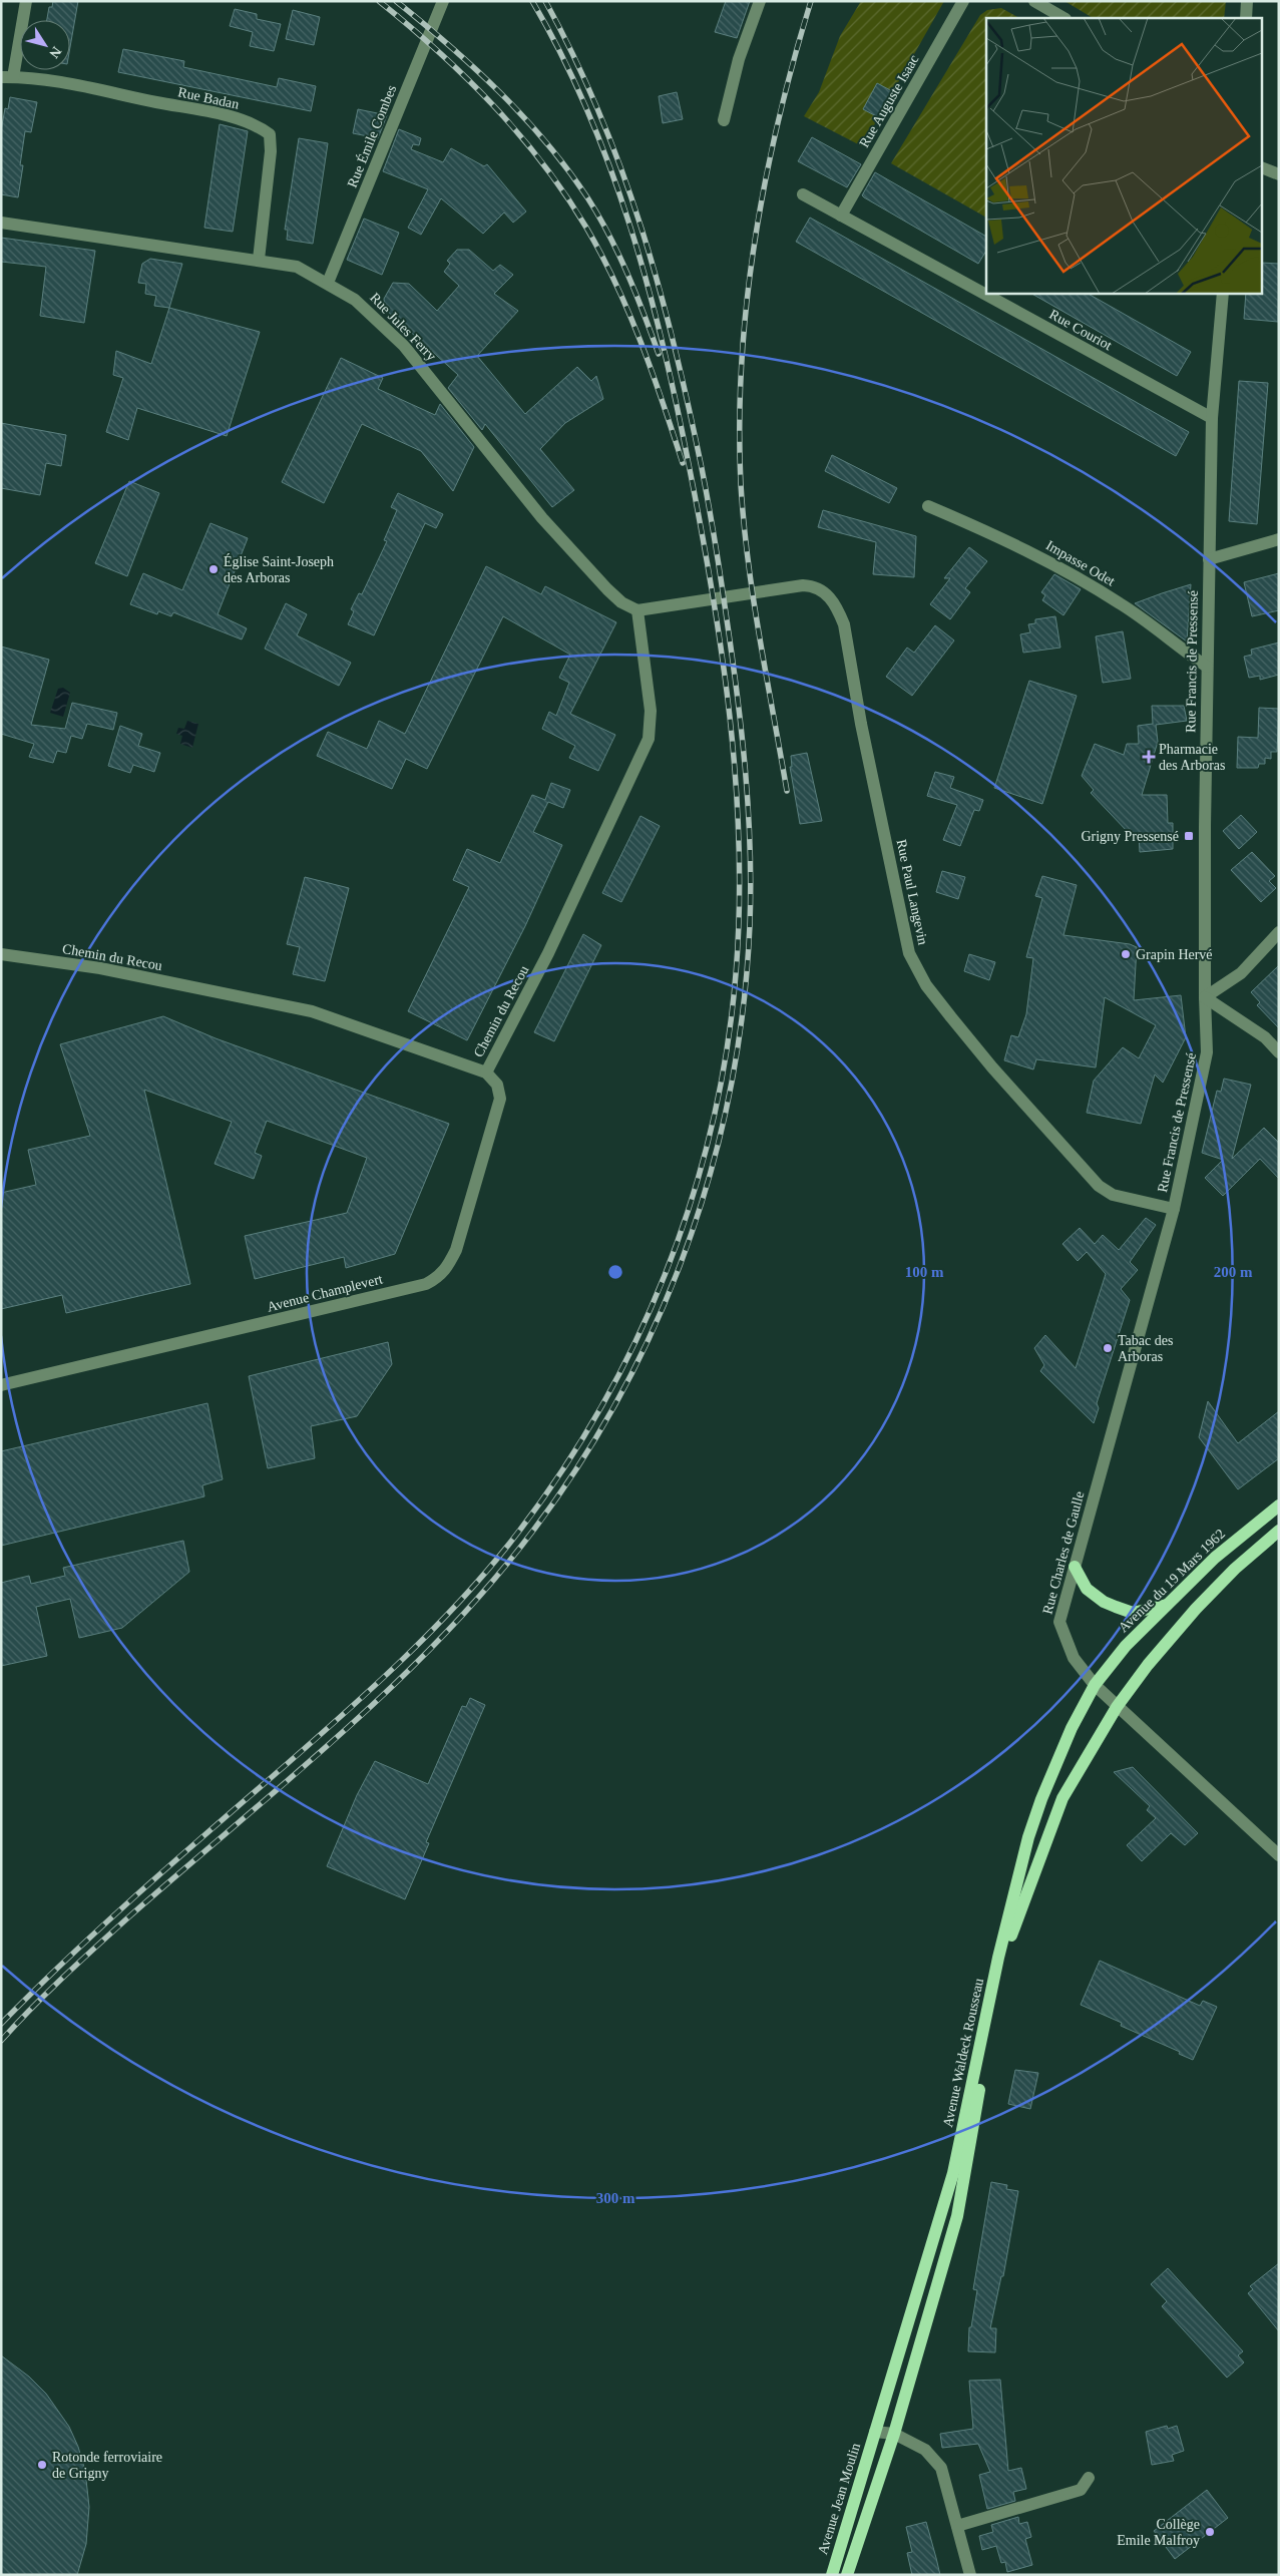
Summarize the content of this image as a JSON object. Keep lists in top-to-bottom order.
{
  "streets": {
    "main road": ["Avenue du 19 Mars 1962", "Avenue Waldeck Rousseau", "Avenue Jean Moulin"],
    "street": [
      "Rue Badan",
      "Rue Auguste Isaac",
      "Rue Émile Combes",
      "Rue Jules Ferry",
      "Rue Couriot",
      "Impasse Odet",
      "Rue Francis de Pressensé",
      "Rue Paul Langevin",
      "Chemin du Recou",
      "Avenue Champlevert",
      "Rue Charles de Gaulle"
    ]
  },
  "crossings": [
    ["Rue Badan", "Rue Jules Ferry"],
    ["Rue Auguste Isaac", "Rue Couriot"],
    ["Rue Émile Combes", "Rue Jules Ferry"],
    ["Rue Jules Ferry", "Rue Paul Langevin"],
    ["Rue Jules Ferry", "Chemin du Recou"],
    ["Rue Couriot", "Rue Francis de Pressensé"],
    ["Impasse Odet", "Rue Francis de Pressensé"],
    ["Rue Francis de Pressensé", "Rue Paul Langevin"],
    ["Rue Francis de Pressensé", "Rue Charles de Gaulle"],
    ["Rue Paul Langevin", "Chemin du Recou"],
    ["Rue Paul Langevin", "Rue Charles de Gaulle"],
    ["Chemin du Recou", "Avenue Champlevert"],
    ["Rue Charles de Gaulle", "Avenue du 19 Mars 1962"],
    ["Rue Charles de Gaulle", "Avenue Waldeck Rousseau"],
    ["Avenue du 19 Mars 1962", "Avenue Waldeck Rousseau"],
    ["Avenue Waldeck Rousseau", "Avenue Jean Moulin"]
  ],
  "places": {
    "other": [
      "Église Saint-Joseph des Arboras",
      "Grapin Hervé",
      "Tabac des Arboras",
      "Rotonde ferroviaire de Grigny",
      "Collège Emile Malfroy"
    ],
    "health": ["Pharmacie des Arboras"],
    "transit": ["Grigny Pressensé"]
  },
  "north": "bottom right",
  "rings": ["100 m", "200 m", "300 m"]
}
